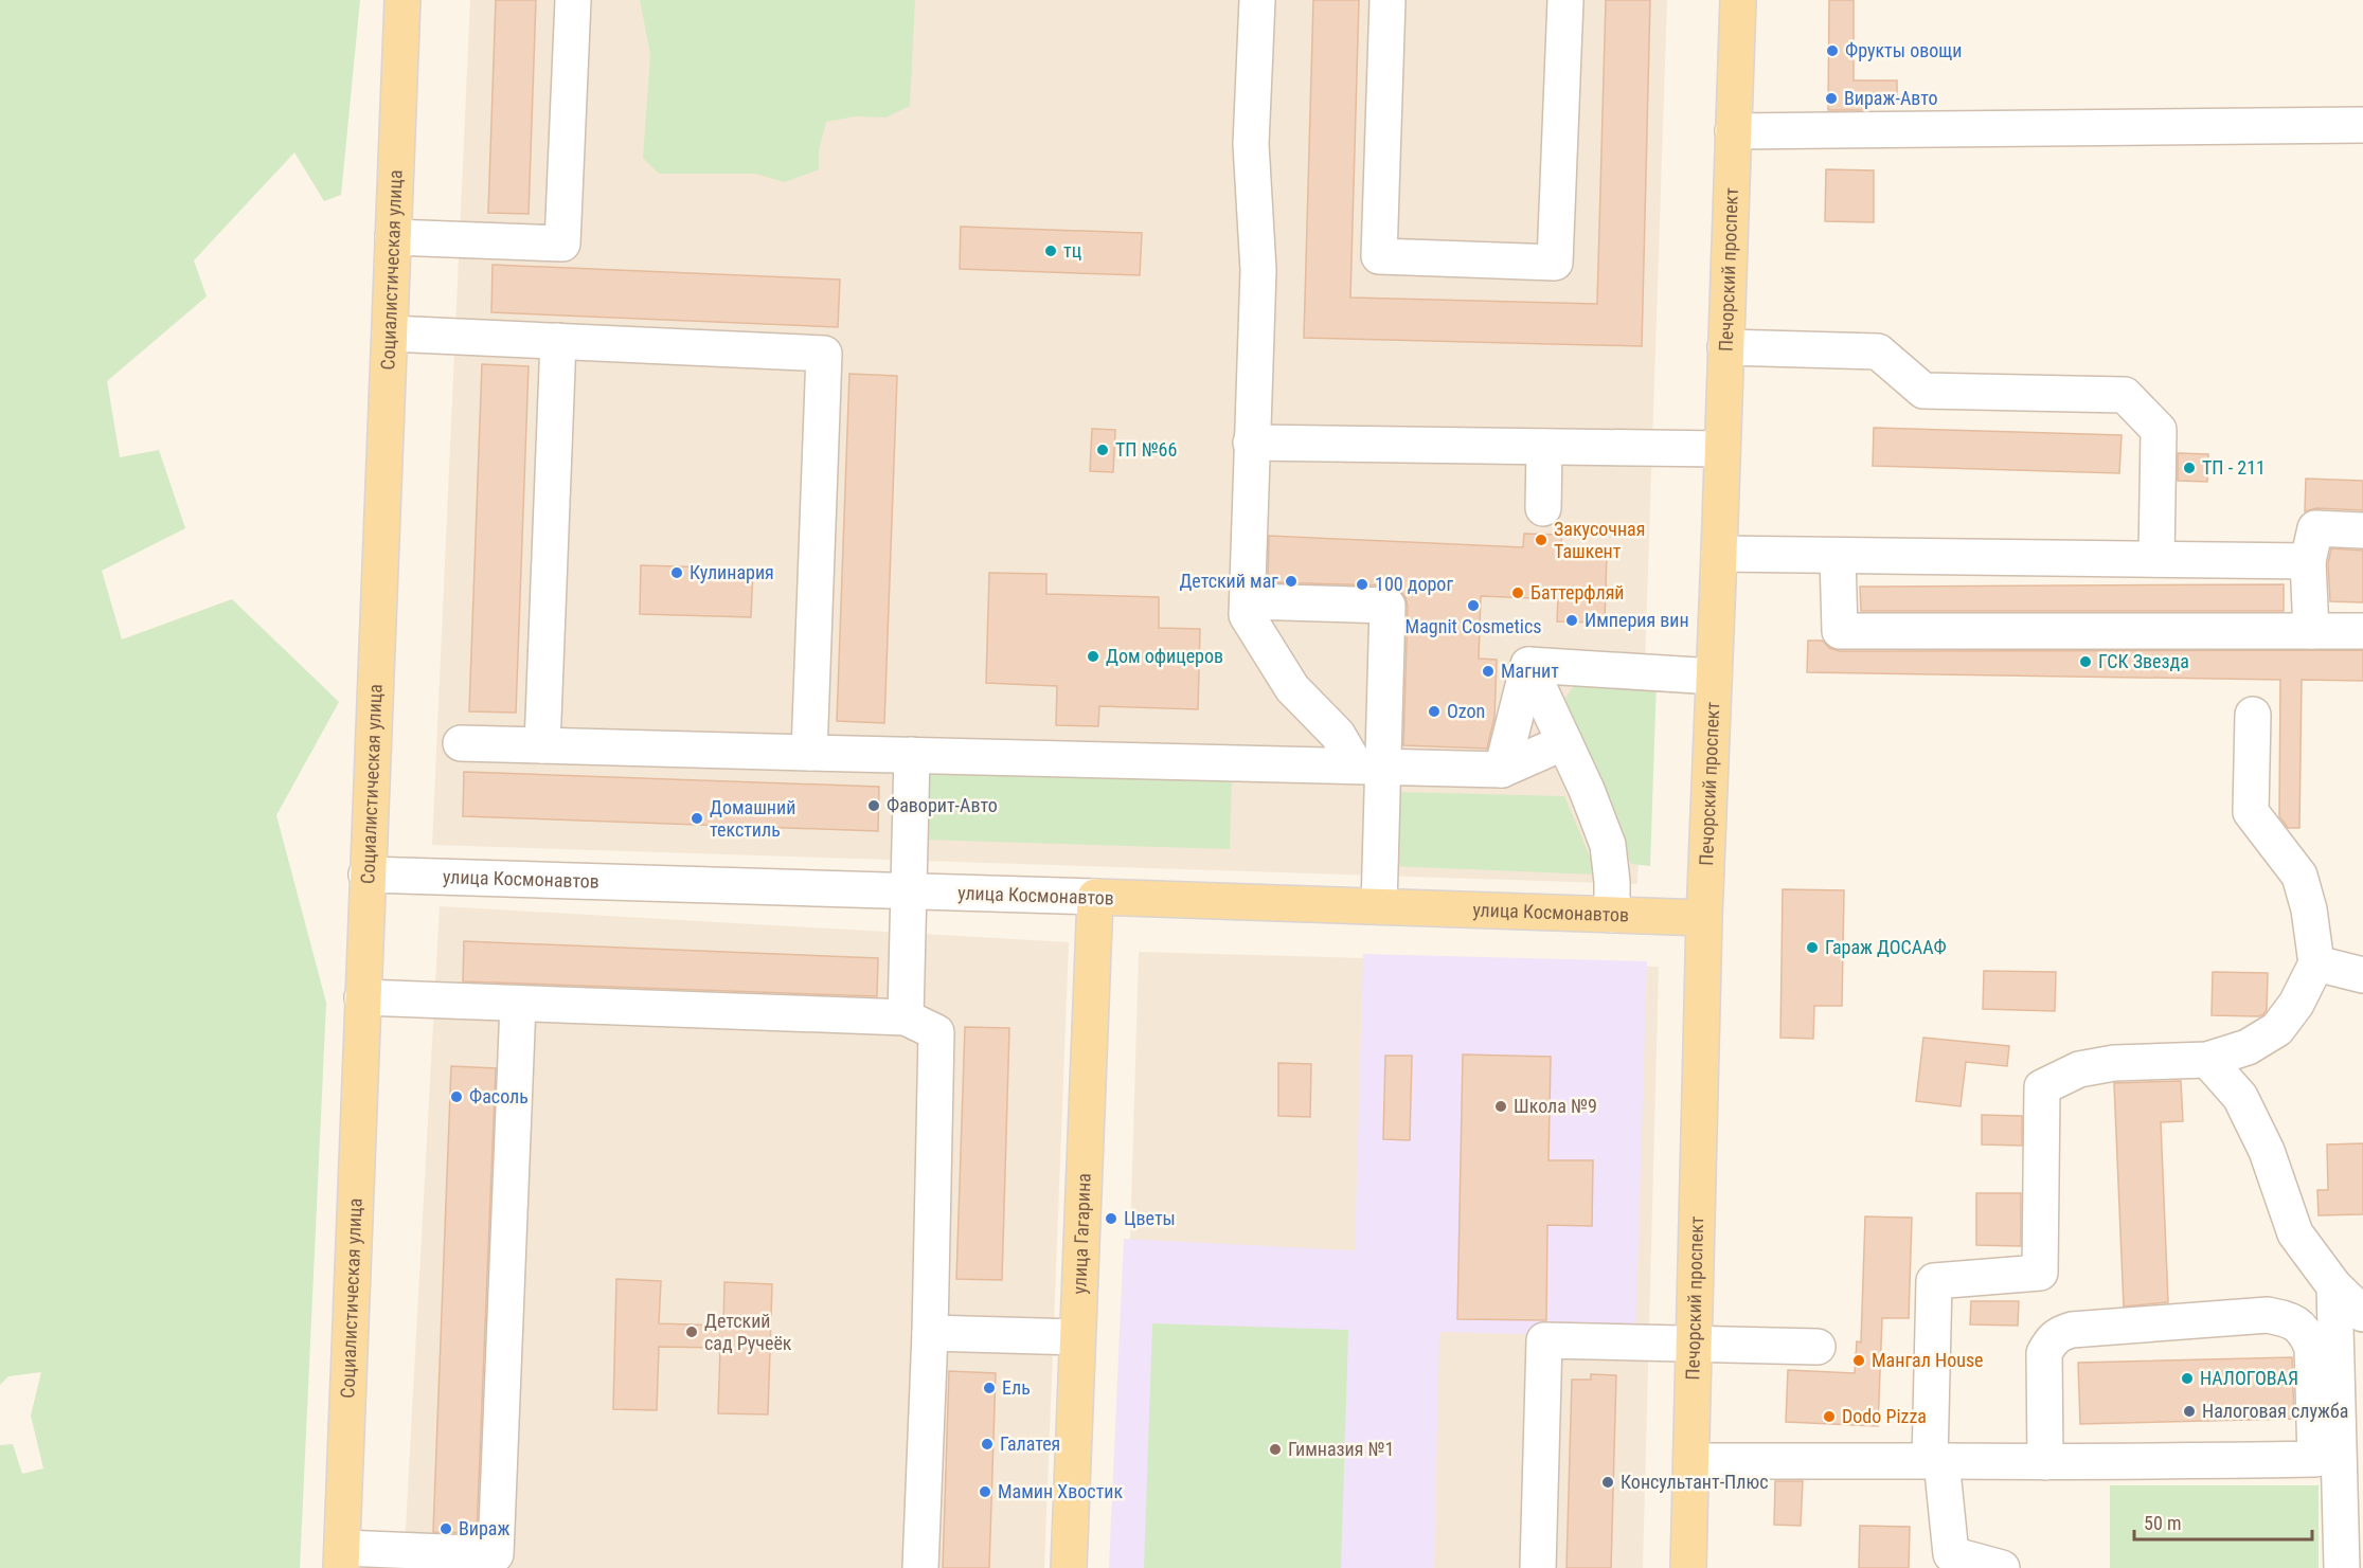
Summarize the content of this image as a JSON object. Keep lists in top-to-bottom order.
{
  "streets": {
    "main road": [
      "Социалистическая улица",
      "Печорский проспект",
      "улица Космонавтов",
      "улица Гагарина"
    ]
  },
  "crossings": [
    ["Социалистическая улица", "улица Космонавтов"],
    ["Печорский проспект", "улица Космонавтов"],
    ["улица Космонавтов", "улица Гагарина"]
  ],
  "places": [
    "Фрукты овощи",
    "Вираж-Авто",
    "тц",
    "ТП №66",
    "ТП - 211",
    "Закусочная Ташкент",
    "Кулинария",
    "Детский маг",
    "100 дорог",
    "Баттерфляй",
    "Magnit Cosmetics",
    "Империя вин",
    "Дом офицеров",
    "ГСК Звезда",
    "Магнит",
    "Ozon",
    "Фаворит-Авто",
    "Домашний текстиль",
    "Гараж ДОСААФ",
    "Фасоль",
    "Школа №9",
    "Цветы",
    "Детский сад Ручеёк",
    "Мангал House",
    "НАЛОГОВАЯ",
    "Ель",
    "Налоговая служба",
    "Dodo Pizza",
    "Галатея",
    "Гимназия №1",
    "Консультант-Плюс",
    "Мамин Хвостик",
    "Вираж"
  ],
  "scale_bar": "50 m"
}
